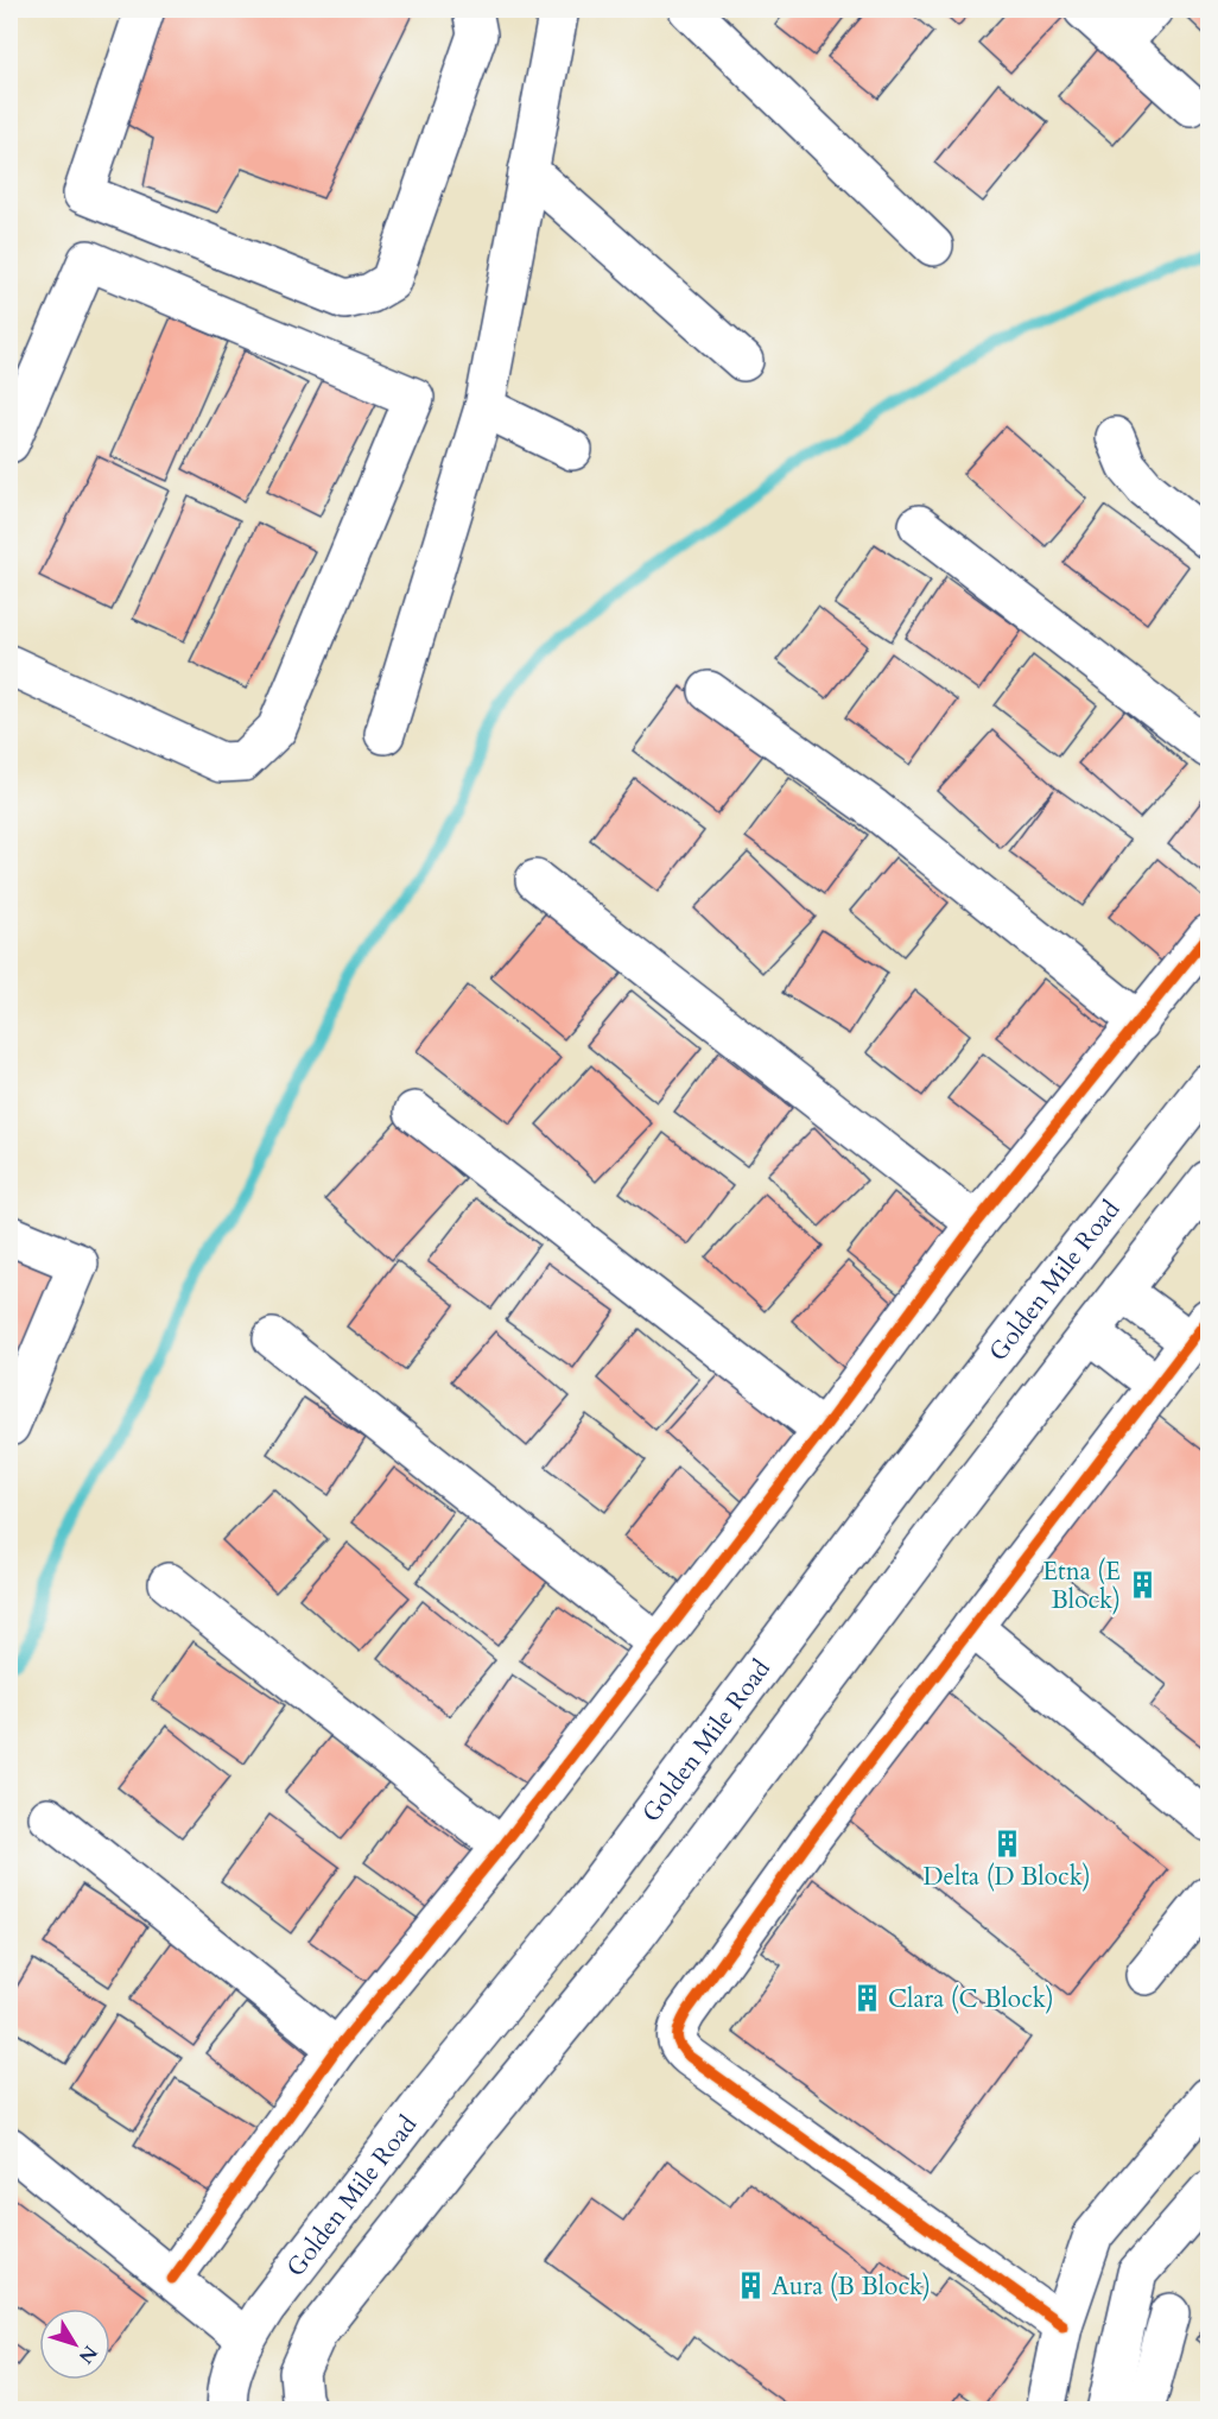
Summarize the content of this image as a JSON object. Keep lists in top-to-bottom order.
{
  "streets": {
    "street": ["Golden Mile Road"]
  },
  "places": {
    "building": [
      "Etna (E Block)",
      "Delta (D Block)",
      "Clara (C Block)",
      "Aura (B Block)"
    ]
  },
  "north": "bottom right"
}
